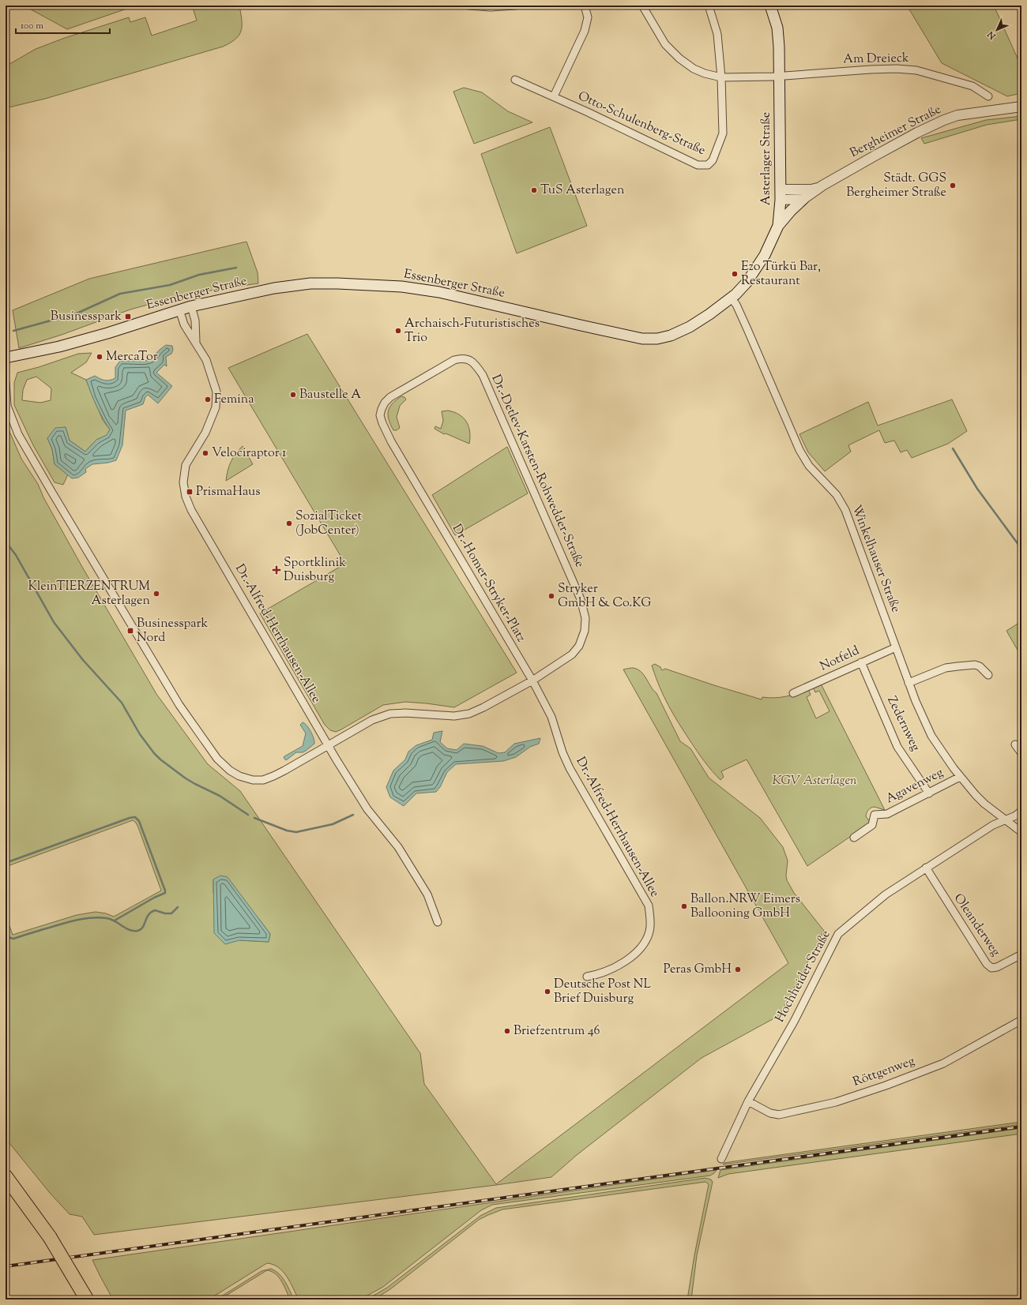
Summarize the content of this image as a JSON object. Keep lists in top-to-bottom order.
{
  "streets": {
    "main road": ["Asterlager Straße", "Essenberger Straße"],
    "street": [
      "Am Dreieck",
      "Otto-Schulenberg-Straße",
      "Bergheimer Straße",
      "Dr.-Detlev-Karsten-Rohwedder-Straße",
      "Winkelhauser Straße",
      "Dr.-Homer-Stryker-Platz",
      "Dr.-Alfred-Herrhausen-Allee",
      "Notfeld",
      "Zedernweg",
      "Agavenweg",
      "Oleanderweg",
      "Hochheider Straße",
      "Röttgenweg"
    ]
  },
  "crossings": [
    ["Am Dreieck", "Otto-Schulenberg-Straße"],
    ["Am Dreieck", "Asterlager Straße"],
    ["Bergheimer Straße", "Asterlager Straße"],
    ["Asterlager Straße", "Essenberger Straße"],
    ["Asterlager Straße", "Winkelhauser Straße"],
    ["Essenberger Straße", "Winkelhauser Straße"],
    ["Essenberger Straße", "Dr.-Alfred-Herrhausen-Allee"],
    ["Dr.-Detlev-Karsten-Rohwedder-Straße", "Dr.-Homer-Stryker-Platz"],
    ["Dr.-Detlev-Karsten-Rohwedder-Straße", "Dr.-Alfred-Herrhausen-Allee"],
    ["Winkelhauser Straße", "Notfeld"],
    ["Winkelhauser Straße", "Agavenweg"],
    ["Winkelhauser Straße", "Hochheider Straße"],
    ["Dr.-Homer-Stryker-Platz", "Dr.-Alfred-Herrhausen-Allee"],
    ["Notfeld", "Zedernweg"],
    ["Zedernweg", "Agavenweg"],
    ["Oleanderweg", "Hochheider Straße"],
    ["Hochheider Straße", "Röttgenweg"]
  ],
  "parks": ["KGV Asterlagen"],
  "places": {
    "other": [
      "Städt. GGS Bergheimer Straße",
      "TuS Asterlagen",
      "Ezo Türkü Bar, Restaurant",
      "Archaisch-Futuristisches Trio",
      "MercaTor",
      "Baustelle A",
      "Femina",
      "Velociraptor 1",
      "SozialTicket (JobCenter)",
      "KleinTIERZENTRUM Asterlagen",
      "Stryker GmbH & Co.KG",
      "Ballon.NRW Eimers Ballooning GmbH",
      "Peras GmbH",
      "Deutsche Post NL Brief Duisburg",
      "Briefzentrum 46"
    ],
    "transit": ["Businesspark", "PrismaHaus", "Businesspark Nord"],
    "health": ["Sportklinik Duisburg"]
  },
  "scale_bar": "100 m",
  "north": "bottom left"
}
